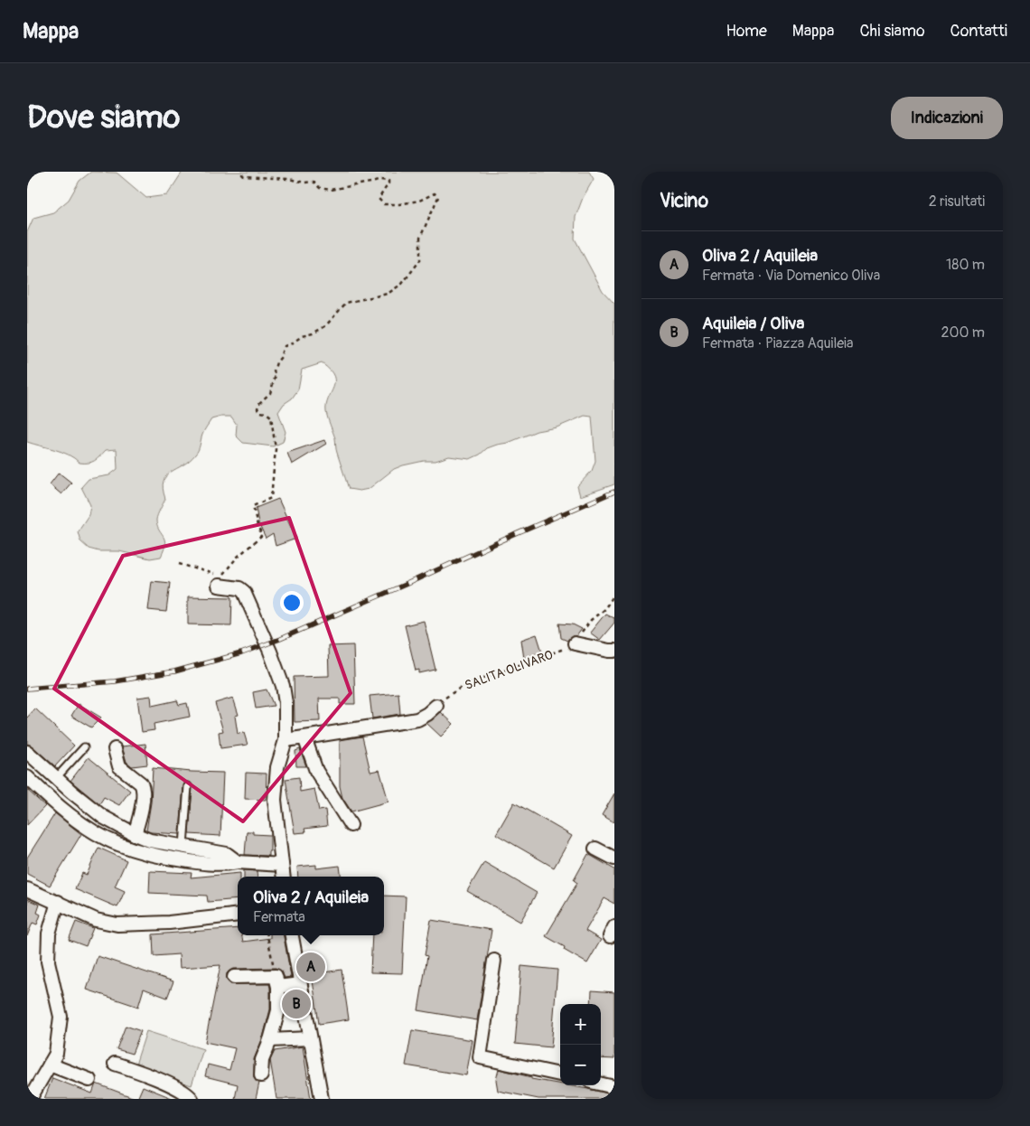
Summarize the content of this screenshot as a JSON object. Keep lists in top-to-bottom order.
{
  "streets": {
    "path": ["SALITA OLIVARO"]
  },
  "page": {
    "header": "Mappa",
    "nav": [
      "Home",
      "Mappa",
      "Chi siamo",
      "Contatti"
    ],
    "buttons": "Indicazioni",
    "title": "Dove siamo",
    "heading": ["Vicino", "2 risultati"],
    "list": [
      {
        "mark": "A",
        "name": "Oliva 2 / Aquileia",
        "note": "Fermata · Via Domenico Oliva",
        "value": "180 m"
      },
      {
        "mark": "B",
        "name": "Aquileia / Oliva",
        "note": "Fermata · Piazza Aquileia",
        "value": "200 m"
      }
    ],
    "popup": ["Oliva 2 / Aquileia", "Fermata"],
    "pins": ["A", "B"],
    "map_buttons": ["+", "−"]
  }
}
